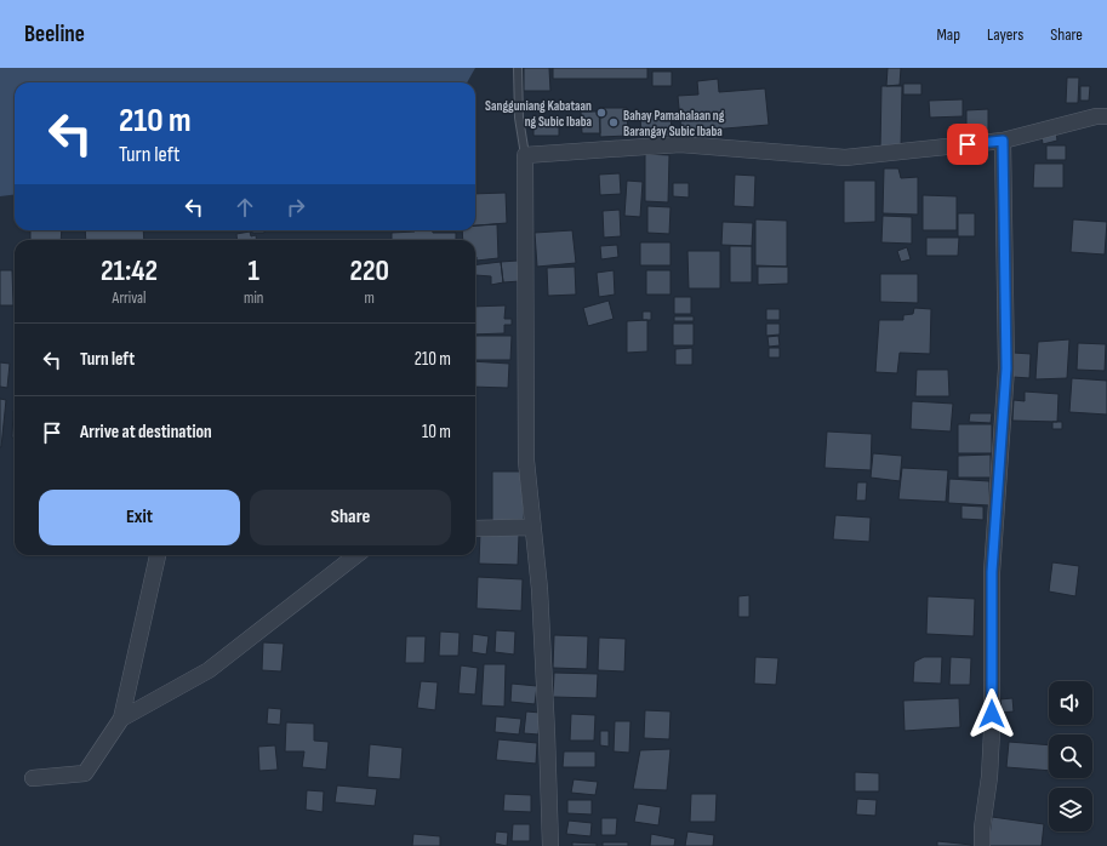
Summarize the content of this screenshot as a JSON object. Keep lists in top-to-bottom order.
{
  "places": ["Sangguniang Kabataan ng Subic Ibaba", "Bahay Pamahalaan ng Barangay Subic Ibaba"],
  "page": {
    "header": "Beeline",
    "nav": ["Map", "Layers", "Share"],
    "turn": ["210 m", "Turn left"],
    "eta": [
      "21:42",
      "Arrival",
      "1",
      "min",
      "220",
      "m"
    ],
    "list": [
      {
        "name": "Turn left",
        "value": "210 m"
      },
      {
        "name": "Arrive at destination",
        "value": "10 m"
      }
    ],
    "buttons": ["Exit", "Share"]
  }
}
